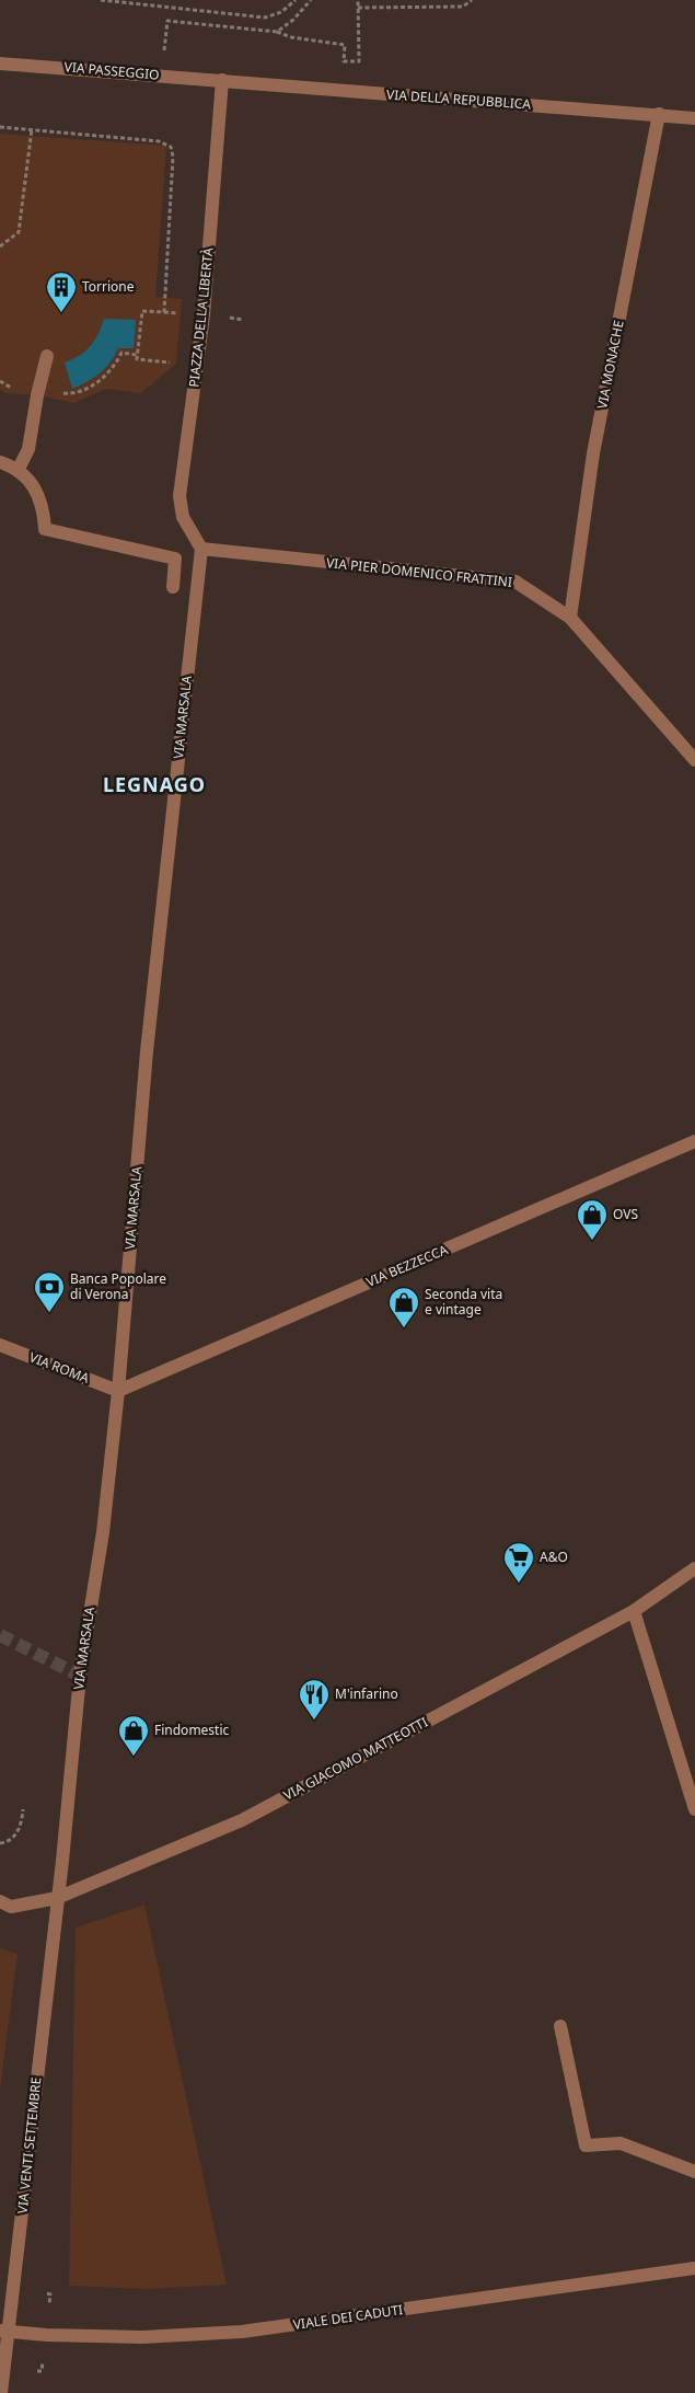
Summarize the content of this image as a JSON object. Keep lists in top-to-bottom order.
{
  "streets": {
    "street": [
      "VIA PASSEGGIO",
      "VIA DELLA REPUBBLICA",
      "PIAZZA DELLA LIBERTÀ",
      "VIA MONACHE",
      "VIA PIER DOMENICO FRATTINI",
      "VIA MARSALA",
      "VIA BEZZECCA",
      "VIA ROMA",
      "VIA GIACOMO MATTEOTTI",
      "VIA VENTI SETTEMBRE",
      "VIALE DEI CADUTI"
    ]
  },
  "crossings": [
    ["VIA PASSEGGIO", "VIA DELLA REPUBBLICA"],
    ["VIA PASSEGGIO", "PIAZZA DELLA LIBERTÀ"],
    ["VIA DELLA REPUBBLICA", "PIAZZA DELLA LIBERTÀ"],
    ["VIA DELLA REPUBBLICA", "VIA MONACHE"],
    ["PIAZZA DELLA LIBERTÀ", "VIA PIER DOMENICO FRATTINI"],
    ["PIAZZA DELLA LIBERTÀ", "VIA MARSALA"],
    ["VIA MONACHE", "VIA PIER DOMENICO FRATTINI"],
    ["VIA PIER DOMENICO FRATTINI", "VIA MARSALA"],
    ["VIA MARSALA", "VIA BEZZECCA"],
    ["VIA MARSALA", "VIA ROMA"],
    ["VIA MARSALA", "VIA GIACOMO MATTEOTTI"],
    ["VIA MARSALA", "VIA VENTI SETTEMBRE"],
    ["VIA BEZZECCA", "VIA ROMA"],
    ["VIA GIACOMO MATTEOTTI", "VIA VENTI SETTEMBRE"],
    ["VIA VENTI SETTEMBRE", "VIALE DEI CADUTI"]
  ],
  "districts": ["LEGNAGO"],
  "places": {
    "building": ["Torrione"],
    "shop": ["OVS", "Seconda vita e vintage", "Findomestic"],
    "bank": ["Banca Popolare di Verona"],
    "supermarket": ["A&O"],
    "restaurant": ["M'infarino"]
  }
}
